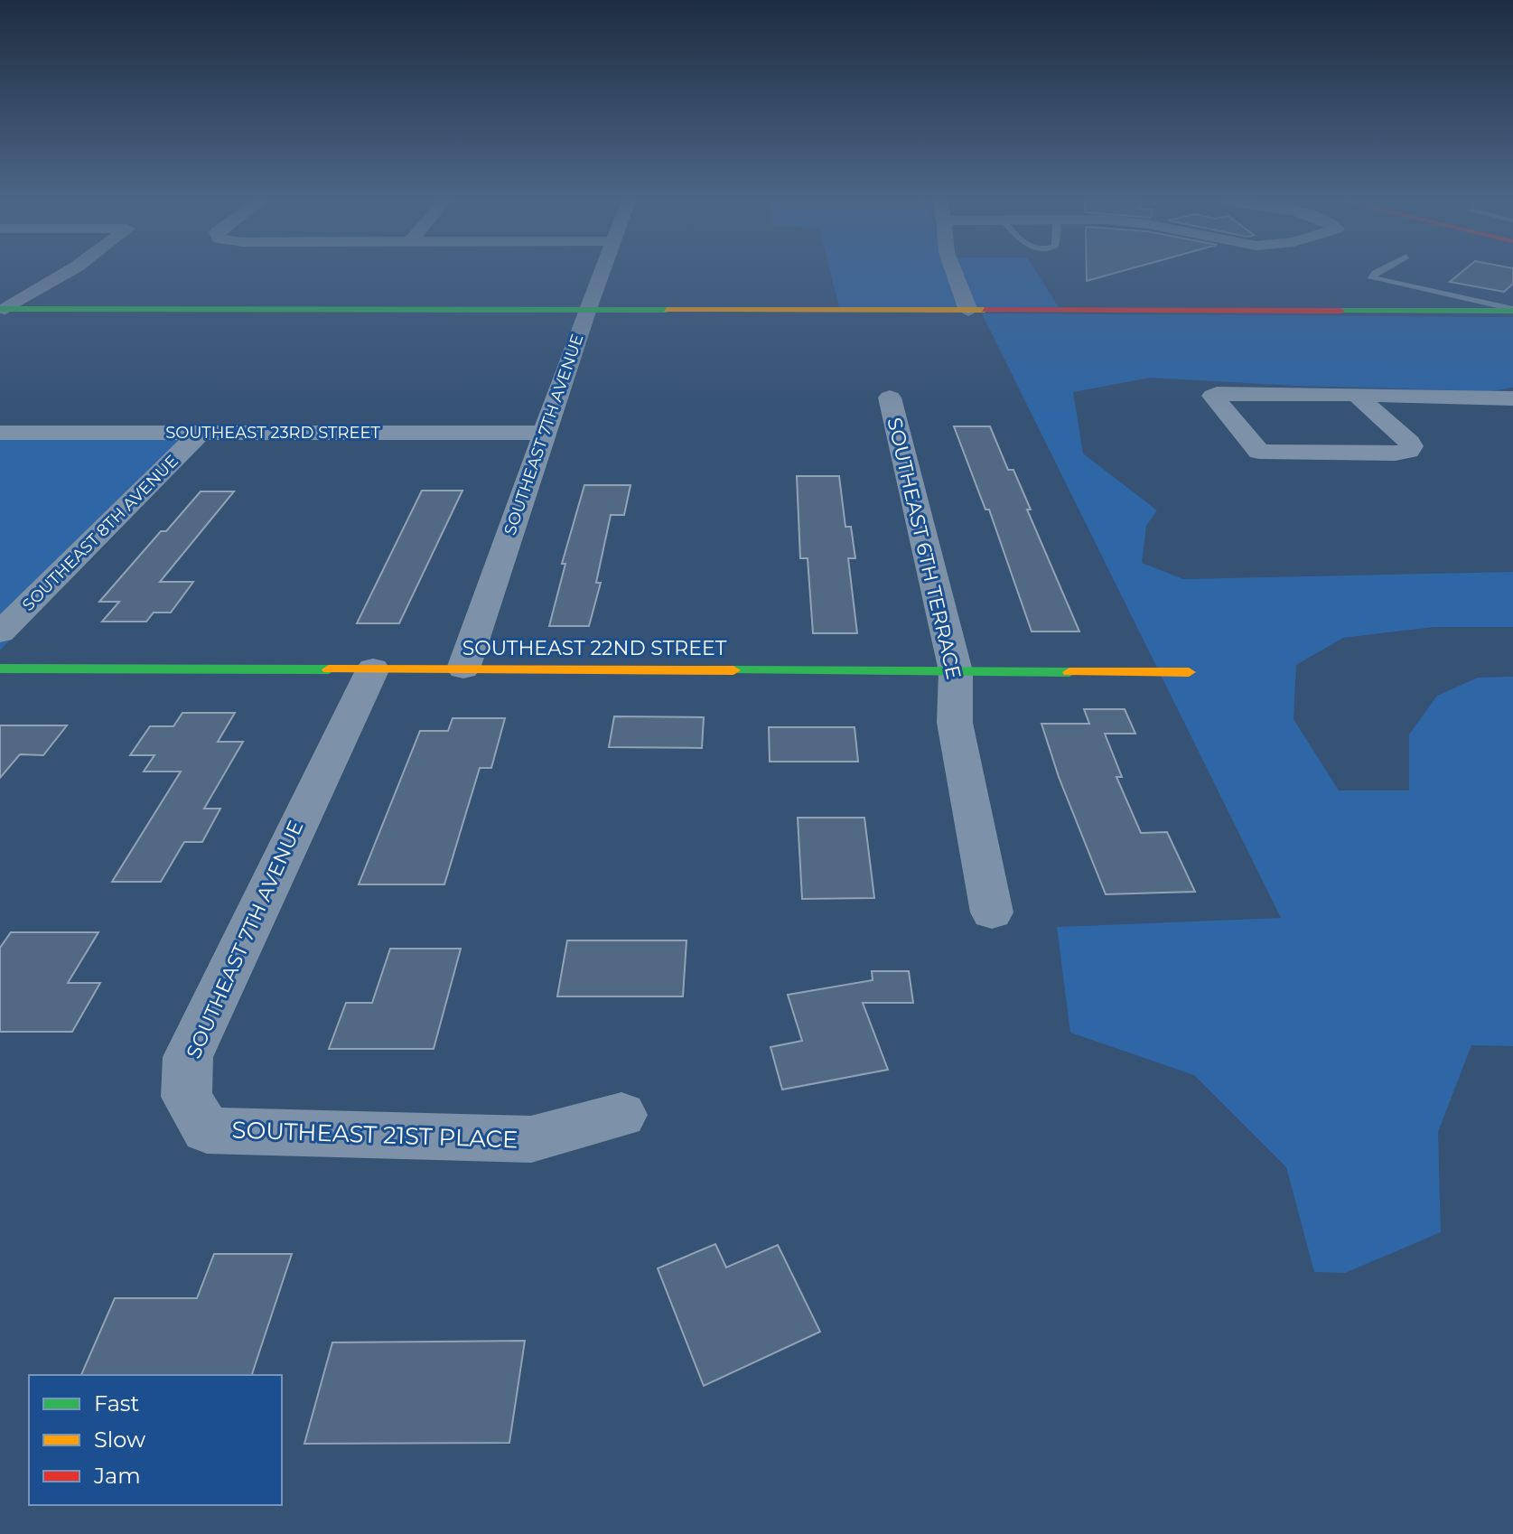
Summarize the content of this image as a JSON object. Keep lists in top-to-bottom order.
{
  "streets": {
    "main road": ["SOUTHEAST 22ND STREET"],
    "street": [
      "SOUTHEAST 23RD STREET",
      "SOUTHEAST 7TH AVENUE",
      "SOUTHEAST 8TH AVENUE",
      "SOUTHEAST 6TH TERRACE",
      "SOUTHEAST 21ST PLACE"
    ]
  },
  "crossings": [
    ["SOUTHEAST 23RD STREET", "SOUTHEAST 7TH AVENUE"],
    ["SOUTHEAST 23RD STREET", "SOUTHEAST 8TH AVENUE"],
    ["SOUTHEAST 7TH AVENUE", "SOUTHEAST 22ND STREET"],
    ["SOUTHEAST 7TH AVENUE", "SOUTHEAST 21ST PLACE"],
    ["SOUTHEAST 6TH TERRACE", "SOUTHEAST 22ND STREET"]
  ],
  "legend": ["Fast", "Slow", "Jam"]
}
